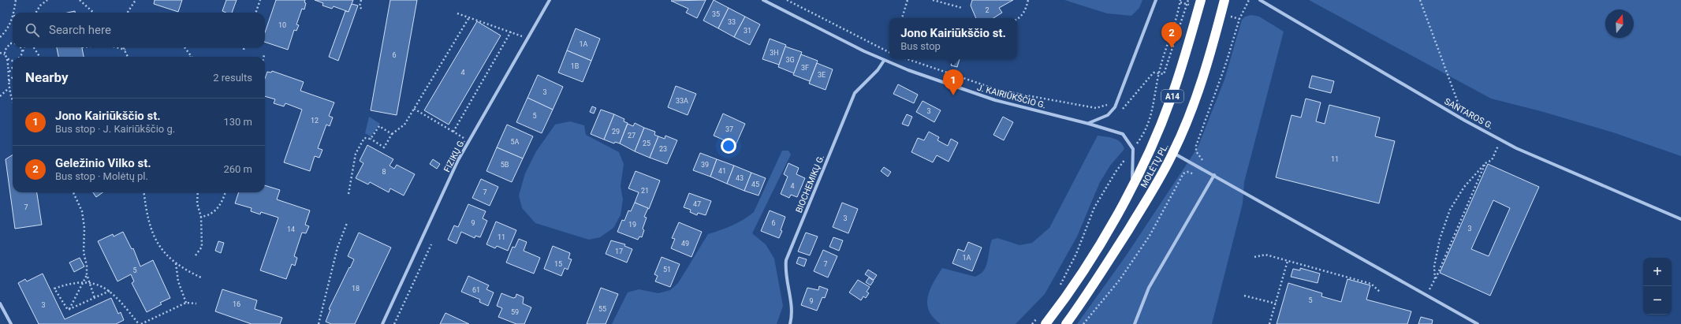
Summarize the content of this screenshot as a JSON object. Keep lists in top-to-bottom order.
{
  "streets": {
    "highway": ["A14", "MOLĖTŲ PL."],
    "street": [
      "J. KAIRIŪKŠČIO G.",
      "SANTAROS G.",
      "FIZIKŲ G.",
      "BIOCHEMIKŲ G."
    ]
  },
  "crossings": [
    ["J. KAIRIŪKŠČIO G.", "BIOCHEMIKŲ G."]
  ],
  "house_numbers": [
    "2",
    "35",
    "33",
    "10",
    "31",
    "1A",
    "3H",
    "6",
    "3G",
    "1B",
    "3F",
    "4",
    "3E",
    "3",
    "33A",
    "3",
    "5",
    "12",
    "37",
    "29",
    "27",
    "5A",
    "25",
    "23",
    "11",
    "5B",
    "39",
    "41",
    "8",
    "43",
    "45",
    "4",
    "21",
    "7",
    "47",
    "7",
    "3",
    "9",
    "6",
    "19",
    "3",
    "14",
    "11",
    "49",
    "17",
    "1A",
    "15",
    "7",
    "51",
    "5",
    "18",
    "61",
    "5",
    "9",
    "16",
    "3",
    "55",
    "59"
  ],
  "north": "top",
  "page": {
    "search": "Search here",
    "popup": ["Jono Kairiūkščio st.", "Bus stop"],
    "pins": ["2", "1"],
    "heading": ["Nearby", "2 results"],
    "list": [
      {
        "mark": "1",
        "name": "Jono Kairiūkščio st.",
        "note": "Bus stop · J. Kairiūkščio g.",
        "value": "130 m"
      },
      {
        "mark": "2",
        "name": "Geležinio Vilko st.",
        "note": "Bus stop · Molėtų pl.",
        "value": "260 m"
      }
    ],
    "map_buttons": ["+", "−"]
  }
}
